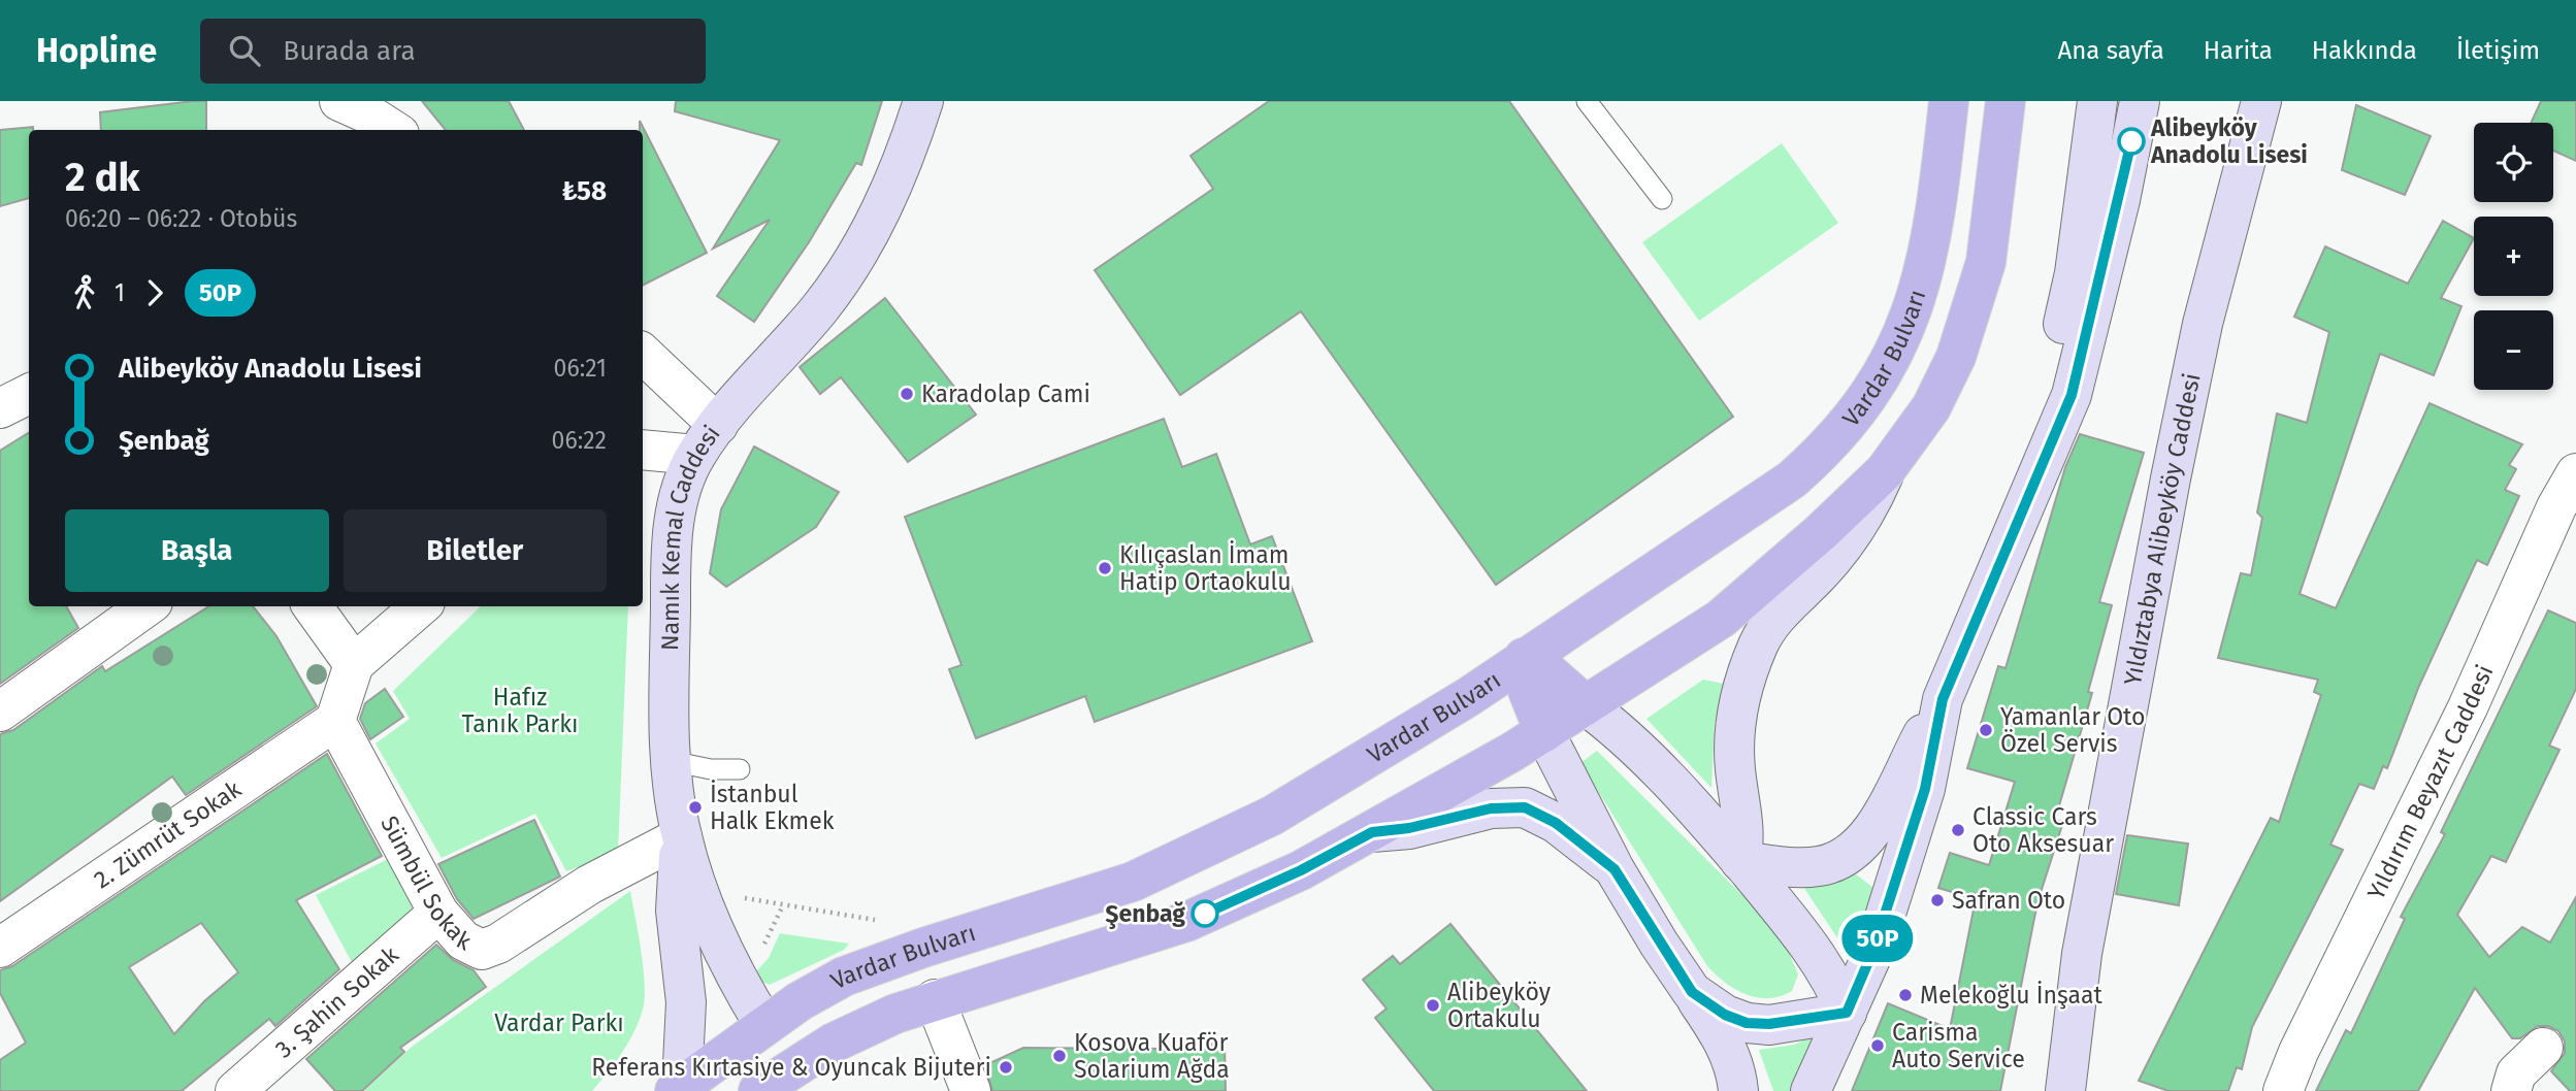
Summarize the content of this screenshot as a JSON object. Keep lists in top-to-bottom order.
{
  "streets": {
    "main road": ["Vardar Bulvarı", "Yıldıztabya Alibeyköy Caddesi", "Namık Kemal Caddesi"],
    "street": [
      "Yıldırım Beyazıt Caddesi",
      "2. Zümrüt Sokak",
      "Sümbül Sokak",
      "3. Şahin Sokak"
    ]
  },
  "crossings": [
    ["Vardar Bulvarı", "Namık Kemal Caddesi"],
    ["Namık Kemal Caddesi", "Sümbül Sokak"],
    ["2. Zümrüt Sokak", "Sümbül Sokak"],
    ["Sümbül Sokak", "3. Şahin Sokak"]
  ],
  "parks": ["Hafız Tanık Parkı", "Vardar Parkı"],
  "places": [
    "Alibeyköy Anadolu Lisesi",
    "Karadolap Cami",
    "Kılıçaslan İmam Hatip Ortaokulu",
    "Yamanlar Oto Özel Servis",
    "İstanbul Halk Ekmek",
    "Classic Cars Oto Aksesuar",
    "Safran Oto",
    "Şenbağ",
    "Melekoğlu İnşaat",
    "Alibeyköy Ortakulu",
    "Carisma Auto Service",
    "Kosova Kuaför Solarium Ağda",
    "Referans Kırtasiye & Oyuncak Bijuteri"
  ],
  "lines": ["bus line 50P"],
  "page": {
    "header": "Hopline",
    "search": "Burada ara",
    "nav": [
      "Ana sayfa",
      "Harita",
      "Hakkında",
      "İletişim"
    ],
    "on_map": "50P",
    "map_buttons": ["+", "−"],
    "heading": ["2 dk", "06:20 – 06:22 · Otobüs", "₺58"],
    "legs": ["1", "50P"],
    "list": [
      {
        "name": "Alibeyköy Anadolu Lisesi",
        "value": "06:21"
      },
      {
        "name": "Şenbağ",
        "value": "06:22"
      }
    ],
    "buttons": ["Başla", "Biletler"]
  }
}
